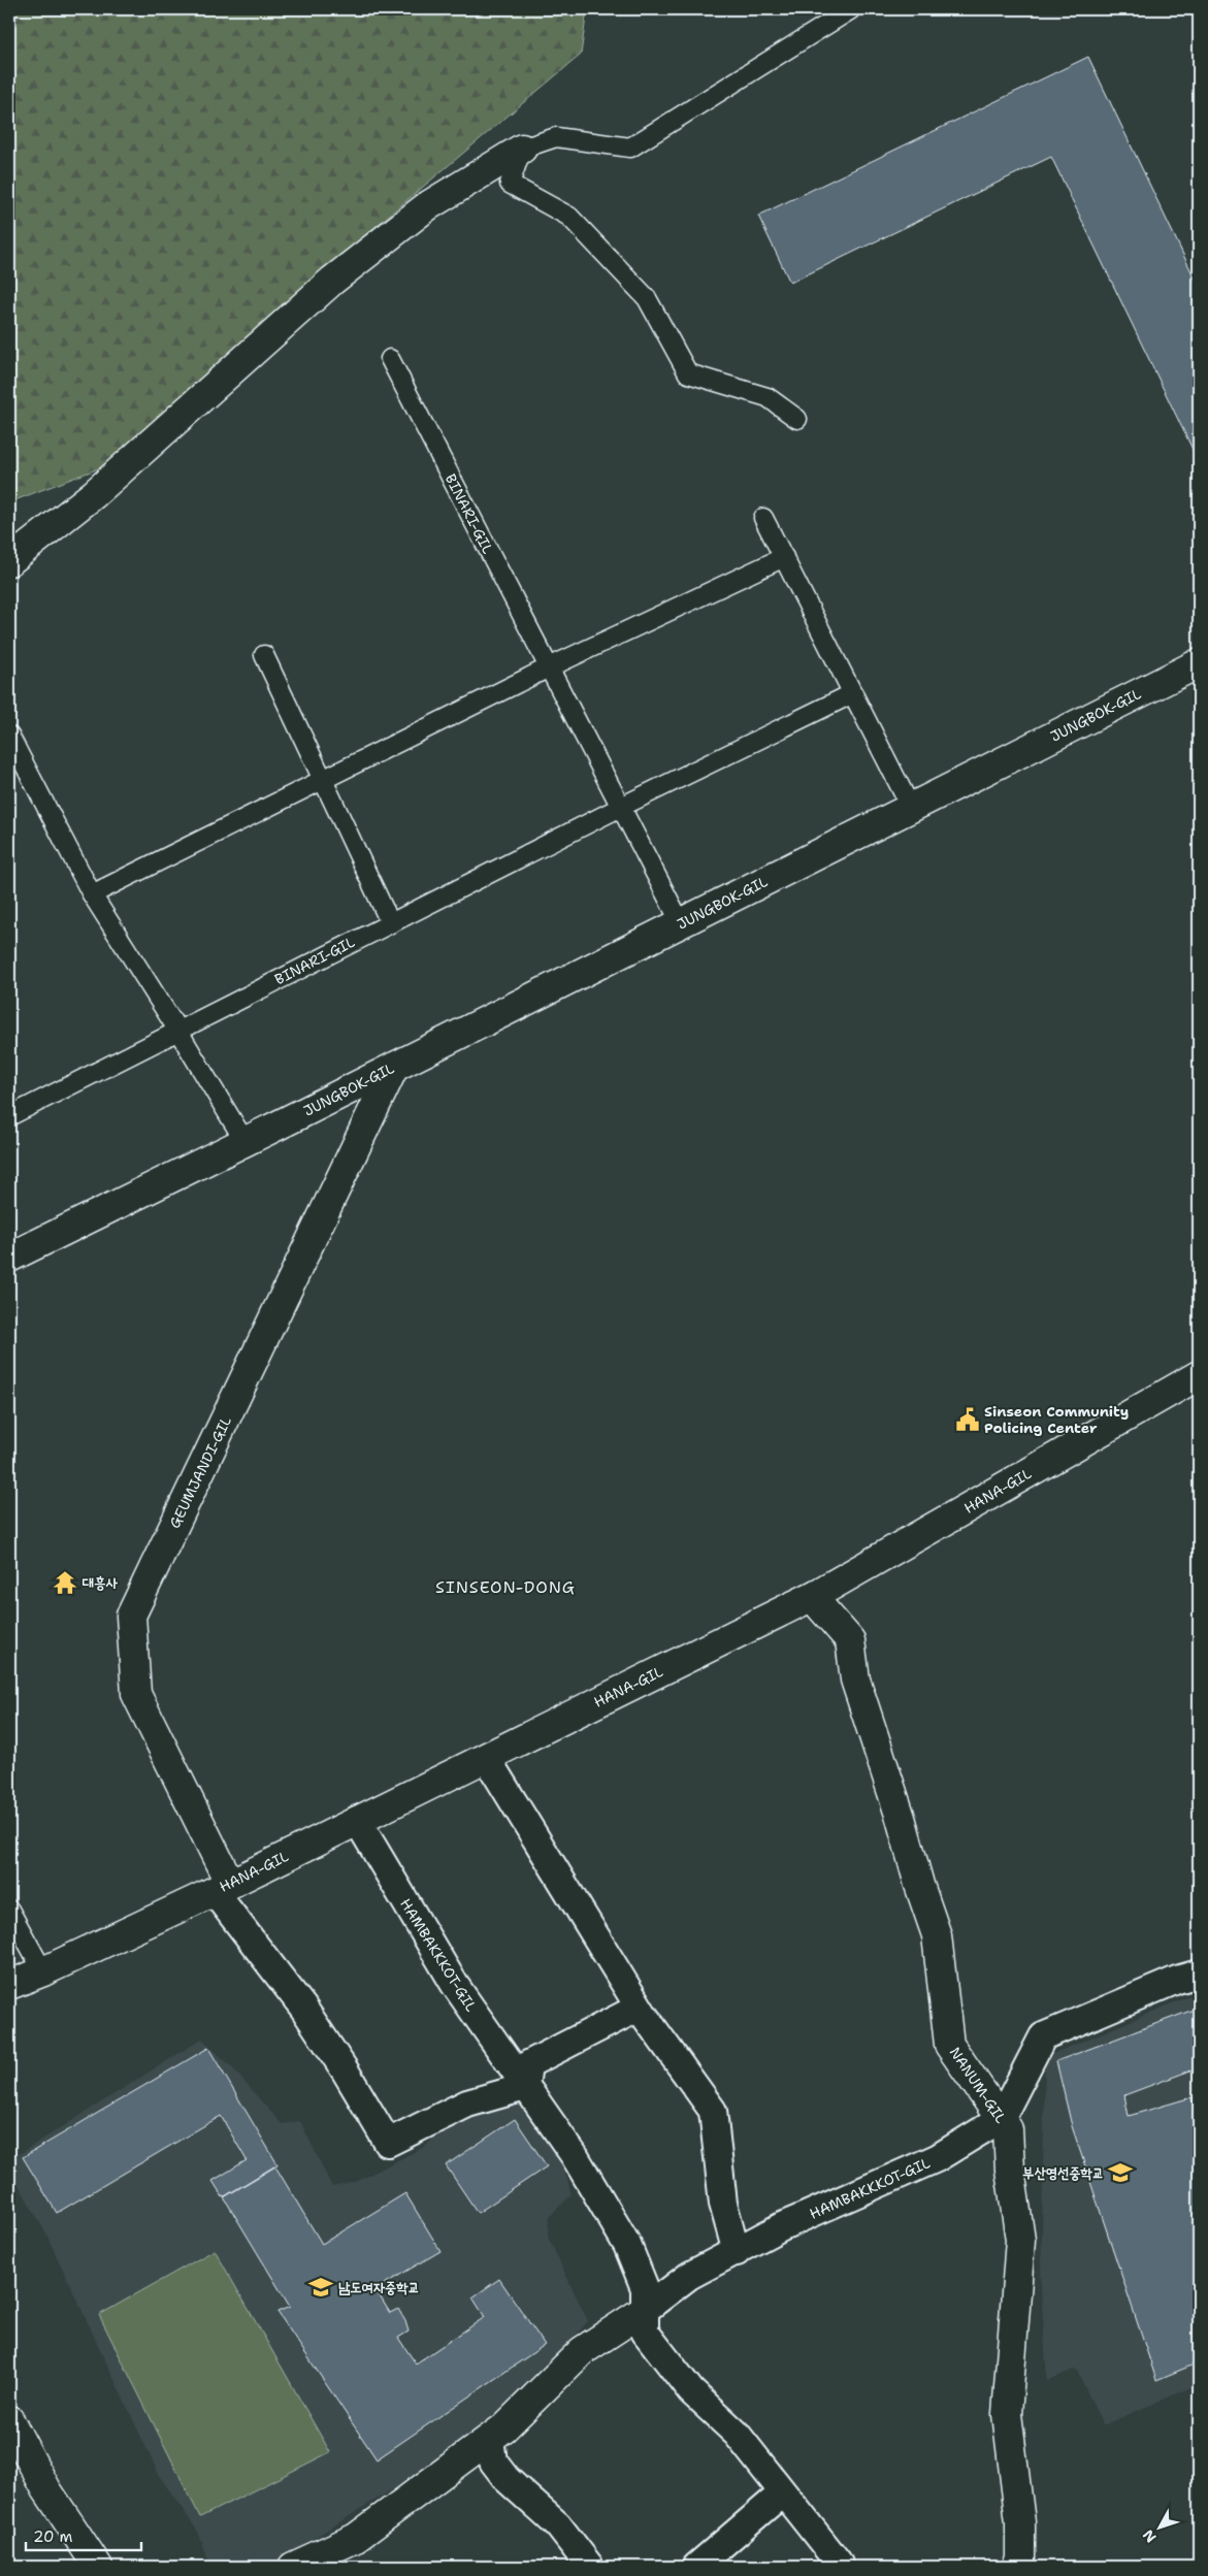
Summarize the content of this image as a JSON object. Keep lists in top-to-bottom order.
{
  "streets": {
    "street": [
      "JUNGBOK-GIL",
      "GEUMJANDI-GIL",
      "HANA-GIL",
      "HAMBAKKKOT-GIL",
      "NANUM-GIL"
    ],
    "lane": ["BINARI-GIL"]
  },
  "crossings": [
    ["BINARI-GIL", "JUNGBOK-GIL"],
    ["JUNGBOK-GIL", "GEUMJANDI-GIL"],
    ["GEUMJANDI-GIL", "HANA-GIL"],
    ["HANA-GIL", "HAMBAKKKOT-GIL"],
    ["HANA-GIL", "NANUM-GIL"],
    ["HAMBAKKKOT-GIL", "NANUM-GIL"]
  ],
  "districts": ["SINSEON-DONG"],
  "places": {
    "public building": ["Sinseon Community Policing Center"],
    "temple": ["대흥사"],
    "school or university": ["부산영선중학교", "남도여자중학교"]
  },
  "scale_bar": "20 m",
  "north": "bottom left"
}
